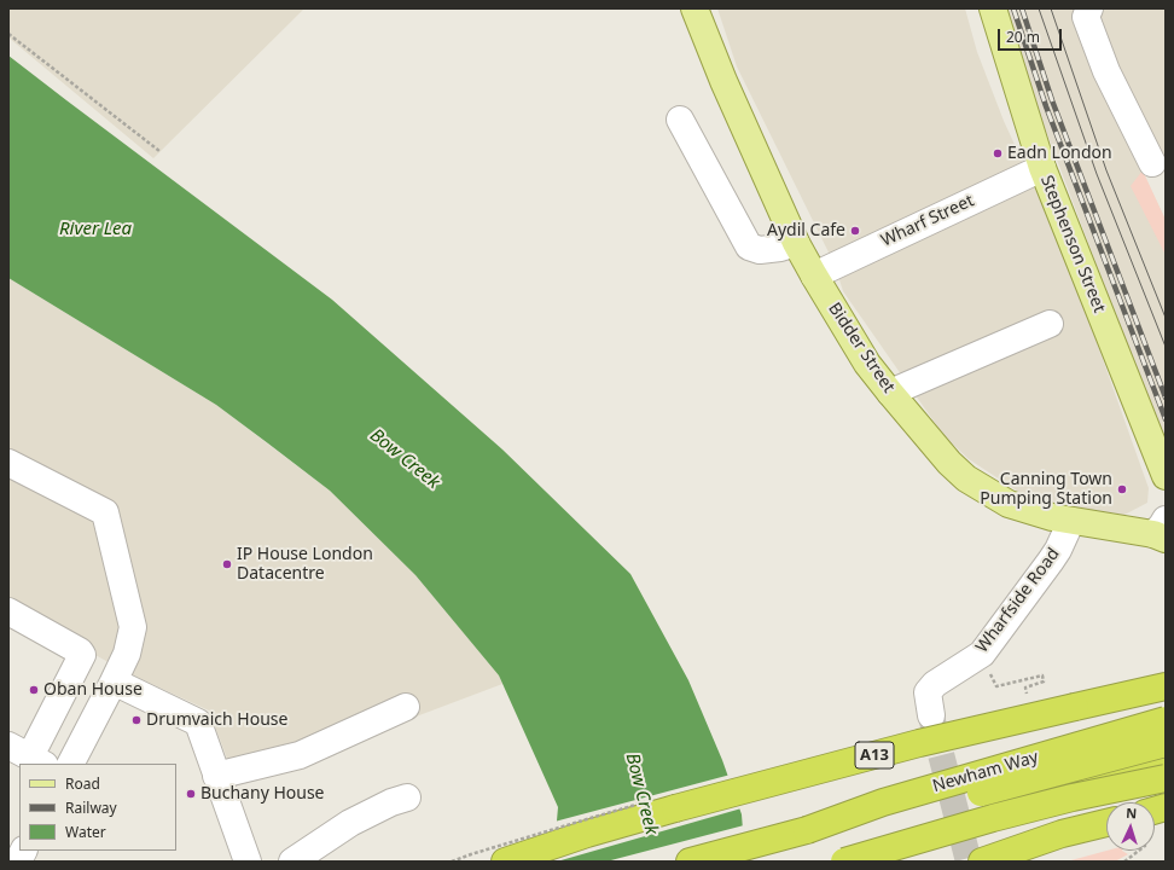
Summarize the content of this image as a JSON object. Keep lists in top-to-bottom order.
{
  "streets": {
    "highway": ["A13", "Newham Way"],
    "main road": ["Stephenson Street", "Bidder Street"],
    "street": ["Wharf Street", "Wharfside Road"]
  },
  "crossings": [
    ["Wharf Street", "Stephenson Street"],
    ["Wharf Street", "Bidder Street"],
    ["Bidder Street", "Wharfside Road"]
  ],
  "water": ["River Lea", "Bow Creek"],
  "places": [
    "Eadn London",
    "Aydil Cafe",
    "Canning Town Pumping Station",
    "IP House London Datacentre",
    "Oban House",
    "Drumvaich House",
    "Buchany House"
  ],
  "legend": ["Road", "Railway", "Water"],
  "scale_bar": "20 m",
  "north": "top"
}
